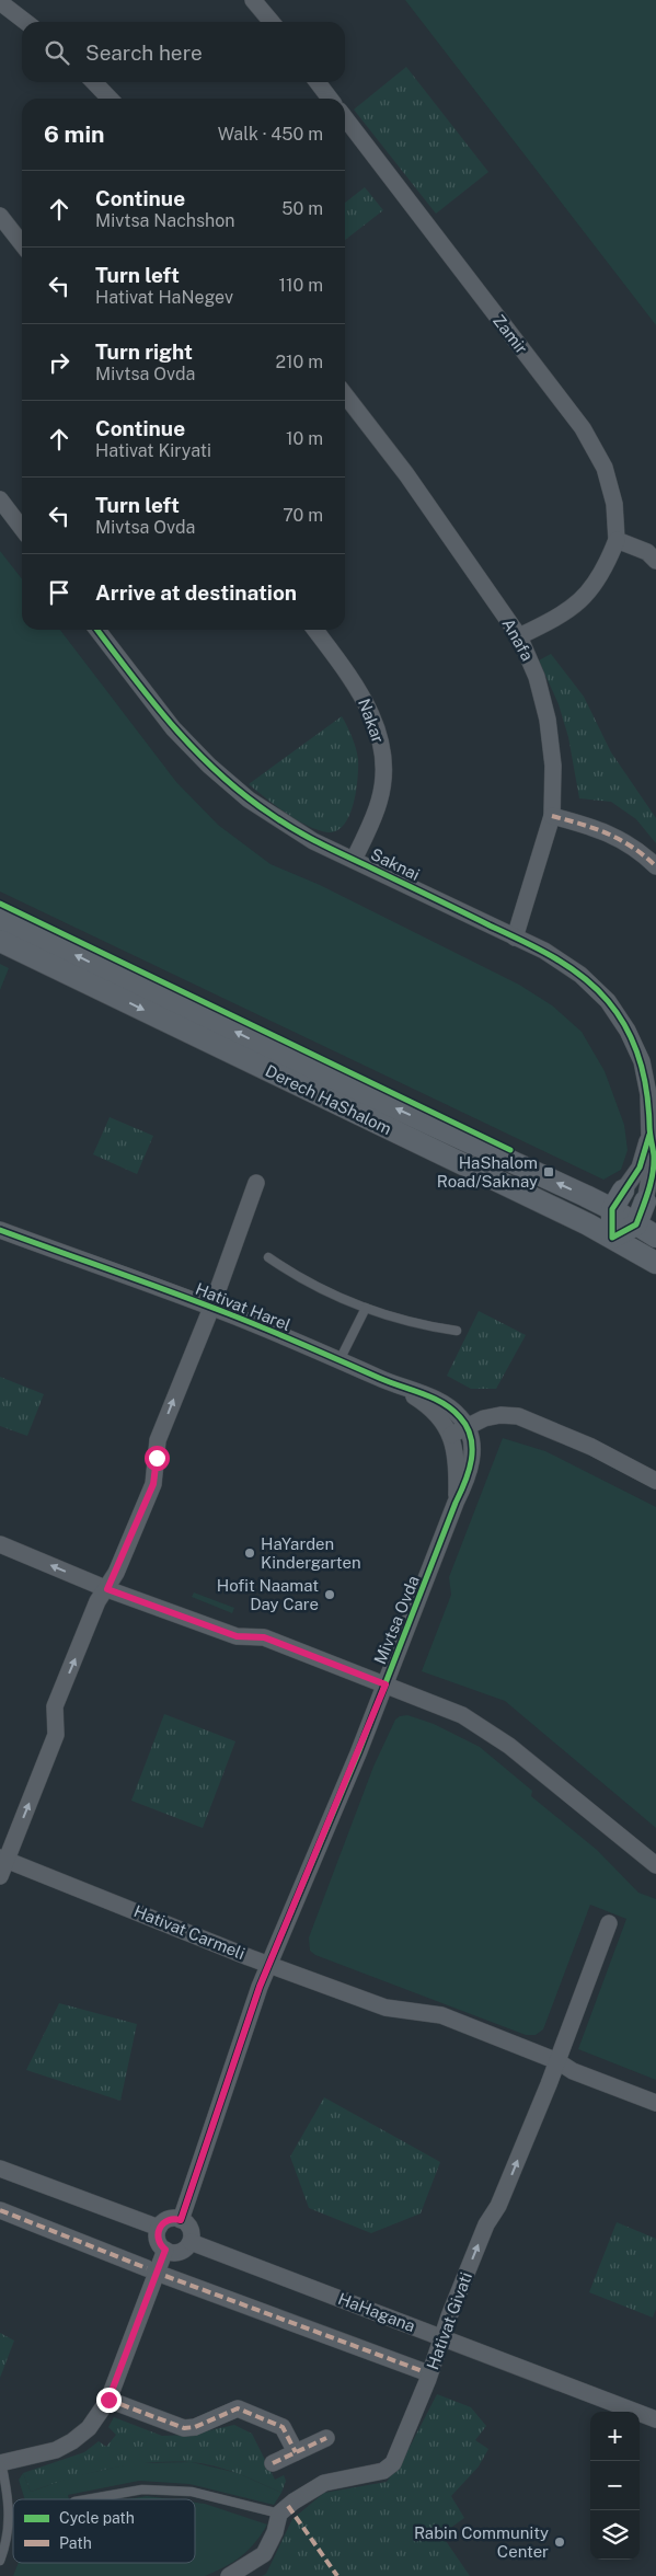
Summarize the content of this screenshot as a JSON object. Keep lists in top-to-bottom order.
{
  "streets": {
    "street": [
      "Zamir",
      "Anafa",
      "Nakar",
      "Saknai",
      "Derech HaShalom",
      "Hativat Harel",
      "Mivtsa Ovda",
      "Hativat Carmeli",
      "HaHagana",
      "Hativat Givati"
    ]
  },
  "crossings": [
    ["Anafa", "Saknai"],
    ["Nakar", "Saknai"],
    ["Hativat Harel", "Mivtsa Ovda"],
    ["Mivtsa Ovda", "Hativat Carmeli"],
    ["Mivtsa Ovda", "HaHagana"],
    ["Hativat Carmeli", "Hativat Givati"],
    ["HaHagana", "Hativat Givati"]
  ],
  "one_way": ["Hativat Givati"],
  "places": {
    "transit": ["HaShalom Road/Saknay"],
    "other": ["HaYarden Kindergarten", "Hofit Naamat Day Care", "Rabin Community Center"]
  },
  "legend": ["Cycle path", "Path"],
  "page": {
    "search": "Search here",
    "heading": ["6 min", "Walk · 450 m"],
    "list": [
      ["Continue", "Mivtsa Nachshon", "50 m"],
      ["Turn left", "Hativat HaNegev", "110 m"],
      ["Turn right", "Mivtsa Ovda", "210 m"],
      ["Continue", "Hativat Kiryati", "10 m"],
      ["Turn left", "Mivtsa Ovda", "70 m"],
      "Arrive at destination"
    ],
    "map_buttons": ["+", "−"]
  }
}
